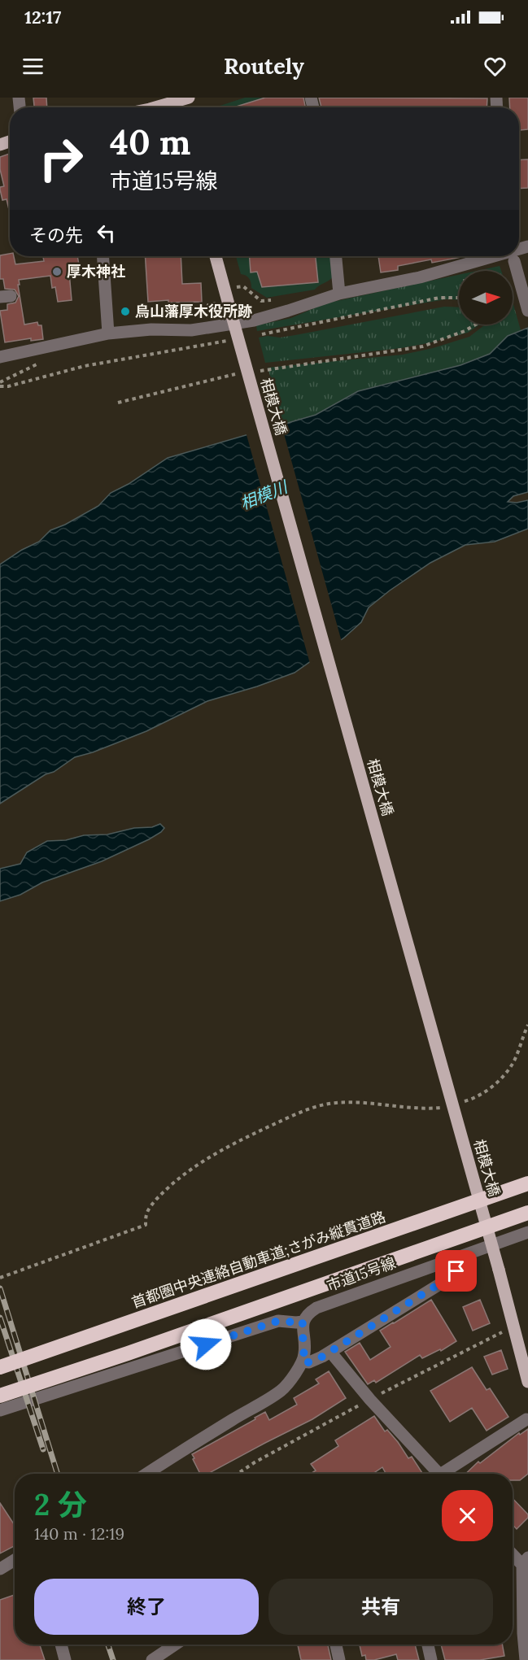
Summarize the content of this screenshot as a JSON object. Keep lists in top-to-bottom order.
{
  "streets": {
    "highway": ["首都圏中央連絡自動車道;さがみ縦貫道路"],
    "main road": ["相模大橋"],
    "street": ["市道15号線"]
  },
  "water": ["相模川"],
  "places": ["厚木神社", "烏山藩厚木役所跡"],
  "north": "right",
  "page": {
    "status": "12:17",
    "header": "Routely",
    "turn": ["40 m", "市道15号線"],
    "then": "その先",
    "heading": ["2 分", "140 m · 12:19"],
    "buttons": ["終了", "共有"]
  }
}
